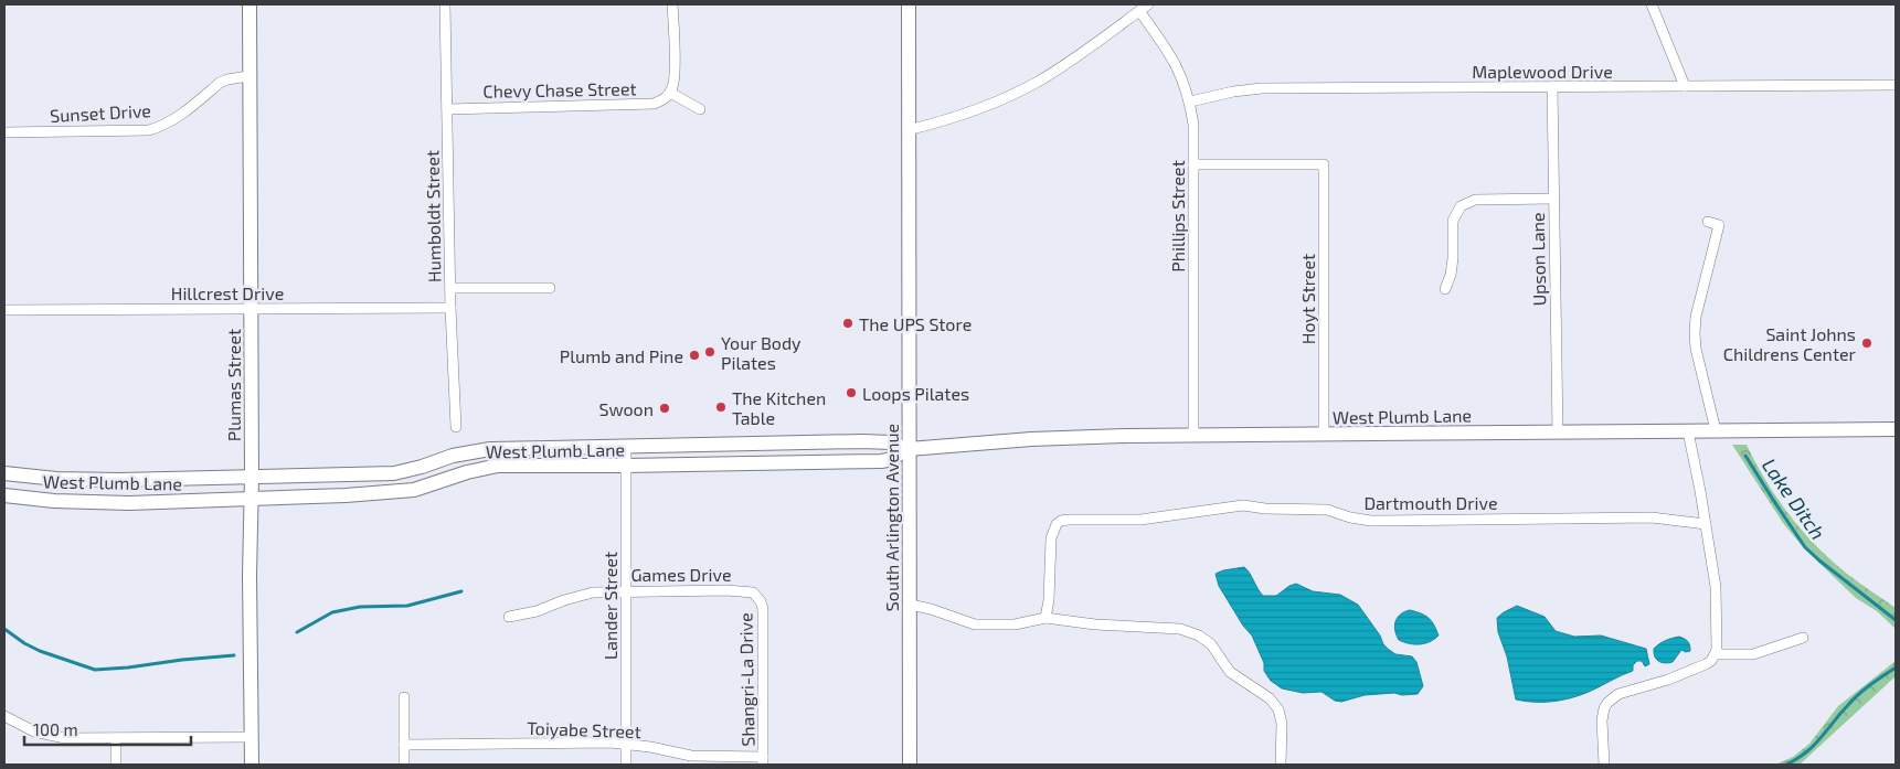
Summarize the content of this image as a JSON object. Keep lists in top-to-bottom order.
{
  "streets": {
    "main road": ["Plumas Street", "West Plumb Lane", "South Arlington Avenue"],
    "street": [
      "Maplewood Drive",
      "Chevy Chase Street",
      "Sunset Drive",
      "Humboldt Street",
      "Phillips Street",
      "Upson Lane",
      "Hillcrest Drive",
      "Hoyt Street",
      "Dartmouth Drive",
      "Games Drive",
      "Lander Street",
      "Shangri-La Drive",
      "Toiyabe Street"
    ]
  },
  "crossings": [
    ["Maplewood Drive", "Phillips Street"],
    ["Maplewood Drive", "Upson Lane"],
    ["Chevy Chase Street", "Humboldt Street"],
    ["Sunset Drive", "Plumas Street"],
    ["Humboldt Street", "Hillcrest Drive"],
    ["Phillips Street", "Hoyt Street"],
    ["Phillips Street", "West Plumb Lane"],
    ["Upson Lane", "West Plumb Lane"],
    ["Hillcrest Drive", "Plumas Street"],
    ["Hoyt Street", "West Plumb Lane"],
    ["Plumas Street", "West Plumb Lane"],
    ["West Plumb Lane", "South Arlington Avenue"],
    ["West Plumb Lane", "Lander Street"],
    ["Games Drive", "Lander Street"],
    ["Games Drive", "Shangri-La Drive"],
    ["Lander Street", "Toiyabe Street"],
    ["Shangri-La Drive", "Toiyabe Street"]
  ],
  "water": ["Lake Ditch"],
  "places": [
    "The UPS Store",
    "Saint Johns Childrens Center",
    "Your Body Pilates",
    "Plumb and Pine",
    "Loops Pilates",
    "The Kitchen Table",
    "Swoon"
  ],
  "scale_bar": "100 m"
}
